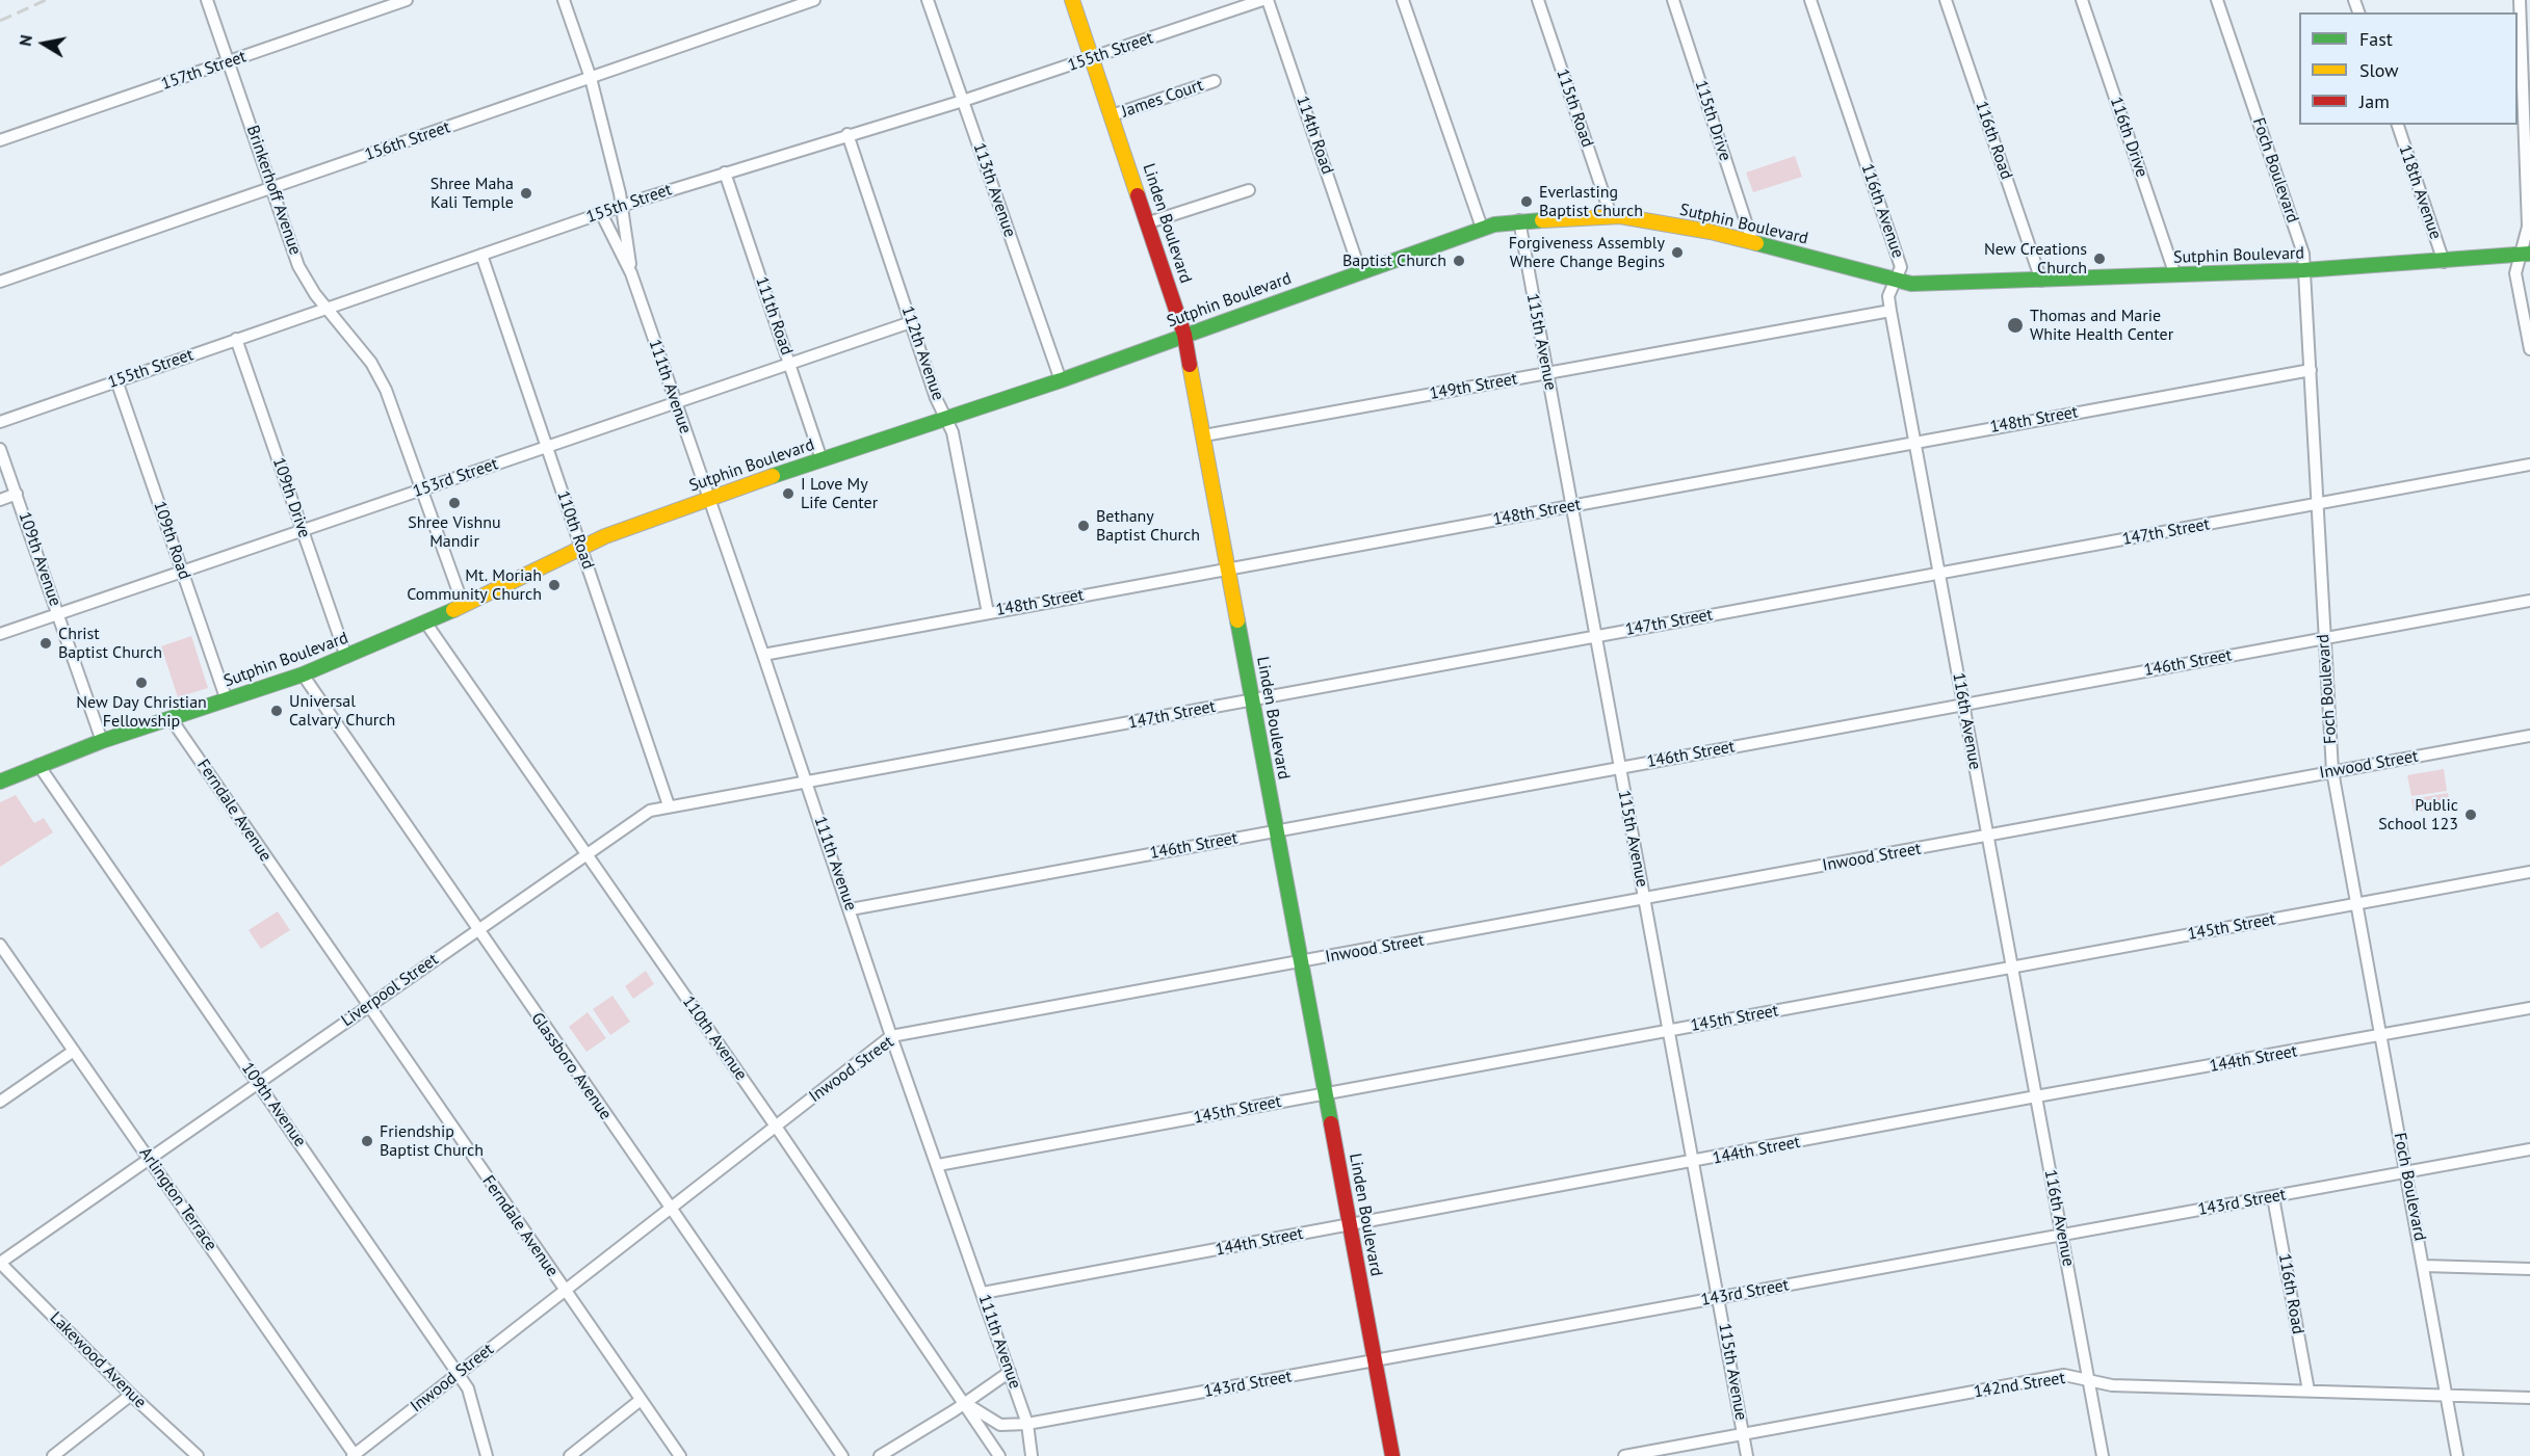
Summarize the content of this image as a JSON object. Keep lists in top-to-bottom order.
{
  "streets": {
    "main road": ["Linden Boulevard", "Sutphin Boulevard"],
    "street": [
      "155th Street",
      "157th Street",
      "James Court",
      "115th Road",
      "115th Drive",
      "114th Road",
      "116th Drive",
      "116th Road",
      "156th Street",
      "Foch Boulevard",
      "Brinkerhoff Avenue",
      "113th Avenue",
      "118th Avenue",
      "116th Avenue",
      "111th Road",
      "115th Avenue",
      "112th Avenue",
      "111th Avenue",
      "149th Street",
      "148th Street",
      "153rd Street",
      "109th Drive",
      "110th Road",
      "147th Street",
      "109th Road",
      "109th Avenue",
      "146th Street",
      "Inwood Street",
      "Ferndale Avenue",
      "145th Street",
      "Liverpool Street",
      "110th Avenue",
      "144th Street",
      "Glassboro Avenue",
      "Arlington Terrace",
      "143rd Street",
      "Lakewood Avenue",
      "142nd Street"
    ]
  },
  "crossings": [
    ["155th Street", "114th Road"],
    ["155th Street", "Brinkerhoff Avenue"],
    ["155th Street", "113th Avenue"],
    ["155th Street", "Linden Boulevard"],
    ["155th Street", "111th Road"],
    ["155th Street", "112th Avenue"],
    ["155th Street", "111th Avenue"],
    ["155th Street", "109th Drive"],
    ["155th Street", "110th Road"],
    ["155th Street", "109th Road"],
    ["157th Street", "Brinkerhoff Avenue"],
    ["James Court", "Linden Boulevard"],
    ["115th Road", "Sutphin Boulevard"],
    ["115th Drive", "Sutphin Boulevard"],
    ["114th Road", "Sutphin Boulevard"],
    ["116th Drive", "Sutphin Boulevard"],
    ["116th Road", "Sutphin Boulevard"],
    ["116th Road", "143rd Street"],
    ["116th Road", "142nd Street"],
    ["156th Street", "Brinkerhoff Avenue"],
    ["156th Street", "111th Avenue"],
    ["Foch Boulevard", "Sutphin Boulevard"],
    ["Foch Boulevard", "148th Street"],
    ["Foch Boulevard", "147th Street"],
    ["Foch Boulevard", "146th Street"],
    ["Foch Boulevard", "Inwood Street"],
    ["Foch Boulevard", "145th Street"],
    ["Foch Boulevard", "144th Street"],
    ["Foch Boulevard", "143rd Street"],
    ["Foch Boulevard", "142nd Street"],
    ["Brinkerhoff Avenue", "153rd Street"],
    ["113th Avenue", "Sutphin Boulevard"],
    ["118th Avenue", "Sutphin Boulevard"],
    ["116th Avenue", "Sutphin Boulevard"],
    ["116th Avenue", "149th Street"],
    ["116th Avenue", "148th Street"],
    ["116th Avenue", "147th Street"],
    ["116th Avenue", "146th Street"],
    ["116th Avenue", "Inwood Street"],
    ["116th Avenue", "145th Street"],
    ["116th Avenue", "144th Street"],
    ["116th Avenue", "143rd Street"],
    ["116th Avenue", "142nd Street"],
    ["Linden Boulevard", "Sutphin Boulevard"],
    ["Linden Boulevard", "149th Street"],
    ["Linden Boulevard", "148th Street"],
    ["Linden Boulevard", "147th Street"],
    ["Linden Boulevard", "146th Street"],
    ["Linden Boulevard", "Inwood Street"],
    ["Linden Boulevard", "145th Street"],
    ["Linden Boulevard", "144th Street"],
    ["Linden Boulevard", "143rd Street"],
    ["Sutphin Boulevard", "111th Road"],
    ["Sutphin Boulevard", "115th Avenue"],
    ["Sutphin Boulevard", "112th Avenue"],
    ["Sutphin Boulevard", "111th Avenue"],
    ["Sutphin Boulevard", "109th Drive"],
    ["Sutphin Boulevard", "110th Road"],
    ["Sutphin Boulevard", "109th Road"],
    ["Sutphin Boulevard", "109th Avenue"],
    ["Sutphin Boulevard", "Ferndale Avenue"],
    ["Sutphin Boulevard", "110th Avenue"],
    ["Sutphin Boulevard", "Glassboro Avenue"],
    ["111th Road", "153rd Street"],
    ["115th Avenue", "149th Street"],
    ["115th Avenue", "148th Street"],
    ["115th Avenue", "147th Street"],
    ["115th Avenue", "146th Street"],
    ["115th Avenue", "Inwood Street"],
    ["115th Avenue", "145th Street"],
    ["115th Avenue", "144th Street"],
    ["115th Avenue", "143rd Street"],
    ["115th Avenue", "142nd Street"],
    ["112th Avenue", "148th Street"],
    ["112th Avenue", "153rd Street"],
    ["111th Avenue", "148th Street"],
    ["111th Avenue", "153rd Street"],
    ["111th Avenue", "147th Street"],
    ["111th Avenue", "146th Street"],
    ["111th Avenue", "Inwood Street"],
    ["111th Avenue", "145th Street"],
    ["111th Avenue", "Liverpool Street"],
    ["111th Avenue", "144th Street"],
    ["111th Avenue", "143rd Street"],
    ["153rd Street", "109th Drive"],
    ["153rd Street", "110th Road"],
    ["153rd Street", "109th Road"],
    ["153rd Street", "109th Avenue"],
    ["110th Road", "Liverpool Street"],
    ["147th Street", "Liverpool Street"],
    ["109th Avenue", "Inwood Street"],
    ["109th Avenue", "Liverpool Street"],
    ["Inwood Street", "Ferndale Avenue"],
    ["Inwood Street", "110th Avenue"],
    ["Inwood Street", "Glassboro Avenue"],
    ["Inwood Street", "Arlington Terrace"],
    ["Ferndale Avenue", "Liverpool Street"],
    ["Liverpool Street", "110th Avenue"],
    ["Liverpool Street", "Glassboro Avenue"],
    ["Liverpool Street", "Arlington Terrace"],
    ["Liverpool Street", "Lakewood Avenue"],
    ["110th Avenue", "143rd Street"]
  ],
  "places": [
    "Shree Maha Kali Temple",
    "Everlasting Baptist Church",
    "Forgiveness Assembly Where Change Begins",
    "New Creations Church",
    "Baptist Church",
    "Thomas and Marie White Health Center",
    "I Love My Life Center",
    "Shree Vishnu Mandir",
    "Bethany Baptist Church",
    "Mt. Moriah Community Church",
    "Christ Baptist Church",
    "New Day Christian Fellowship",
    "Universal Calvary Church",
    "Public School 123",
    "Friendship Baptist Church"
  ],
  "legend": ["Fast", "Slow", "Jam"],
  "north": "left"
}
